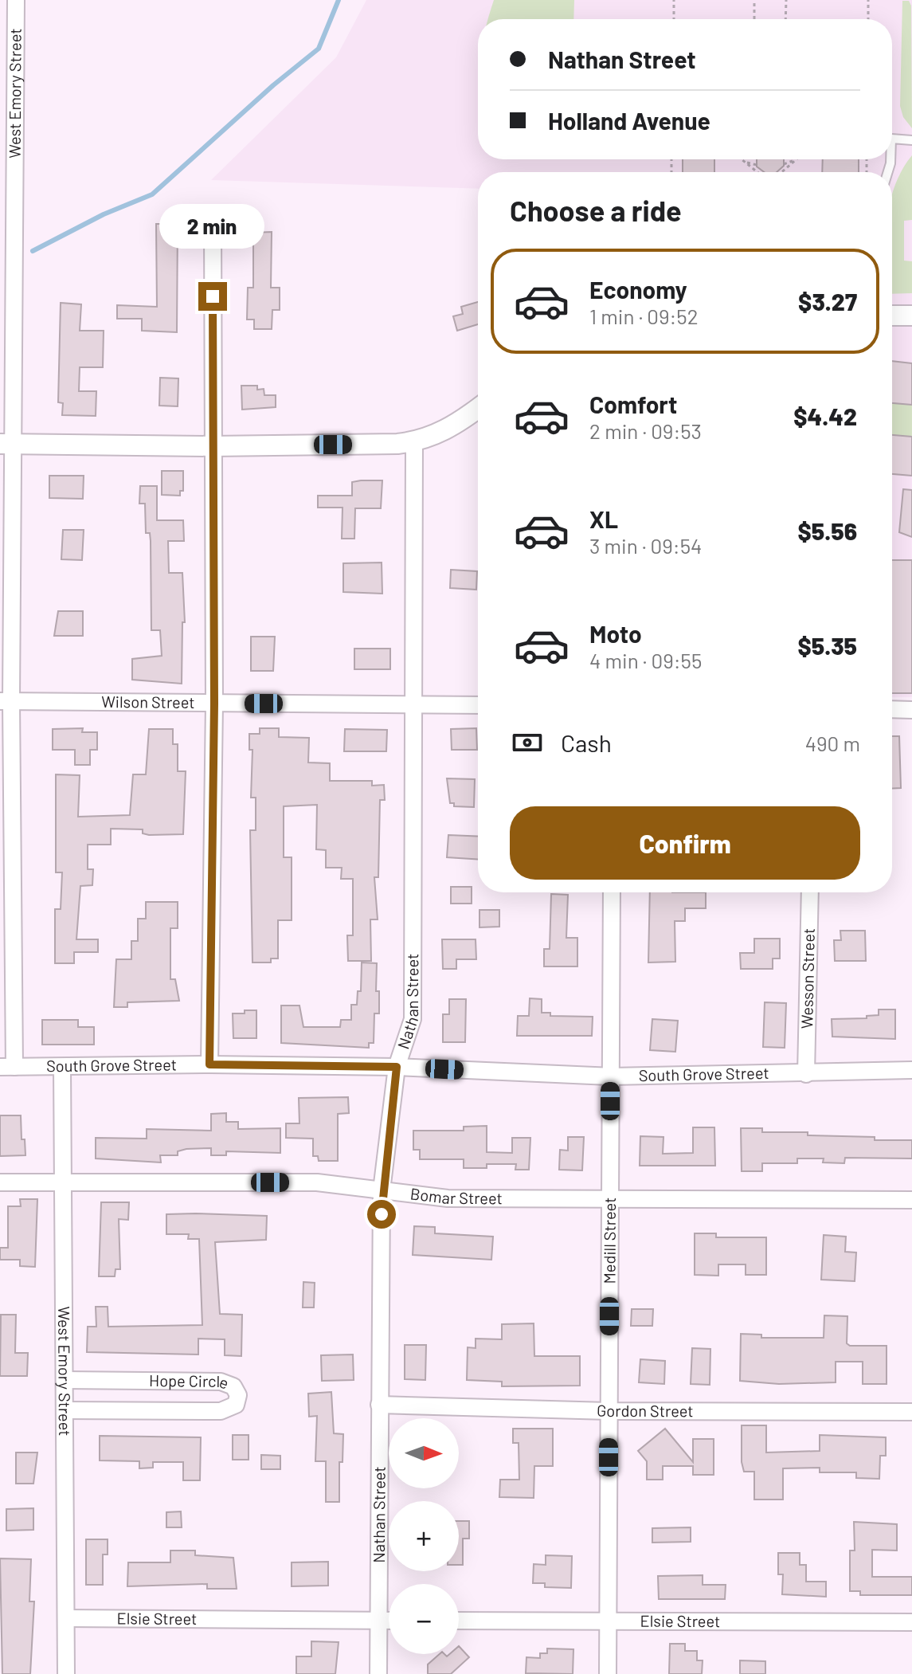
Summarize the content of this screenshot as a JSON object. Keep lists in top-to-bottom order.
{
  "streets": {
    "street": [
      "West Emory Street",
      "Wilson Street",
      "Wesson Street",
      "Nathan Street",
      "South Grove Street",
      "Bomar Street",
      "Medill Street",
      "Hope Circle",
      "Gordon Street",
      "Elsie Street"
    ]
  },
  "crossings": [
    ["West Emory Street", "Wilson Street"],
    ["West Emory Street", "South Grove Street"],
    ["West Emory Street", "Bomar Street"],
    ["West Emory Street", "Hope Circle"],
    ["West Emory Street", "Elsie Street"],
    ["Wilson Street", "Nathan Street"],
    ["Wesson Street", "South Grove Street"],
    ["Nathan Street", "South Grove Street"],
    ["Nathan Street", "Bomar Street"],
    ["Nathan Street", "Gordon Street"],
    ["Nathan Street", "Elsie Street"],
    ["South Grove Street", "Medill Street"],
    ["Bomar Street", "Medill Street"],
    ["Medill Street", "Gordon Street"],
    ["Medill Street", "Elsie Street"]
  ],
  "north": "right",
  "page": {
    "banner": ["Nathan Street", "Holland Avenue"],
    "heading": "Choose a ride",
    "bubble": "2 min",
    "list": [
      {
        "name": "Economy",
        "note": "1 min · 09:52",
        "value": "$3.27"
      },
      {
        "name": "Comfort",
        "note": "2 min · 09:53",
        "value": "$4.42"
      },
      {
        "name": "XL",
        "note": "3 min · 09:54",
        "value": "$5.56"
      },
      {
        "name": "Moto",
        "note": "4 min · 09:55",
        "value": "$5.35"
      }
    ],
    "pay": ["Cash", "490 m"],
    "buttons": "Confirm",
    "map_buttons": ["+", "−"]
  }
}
